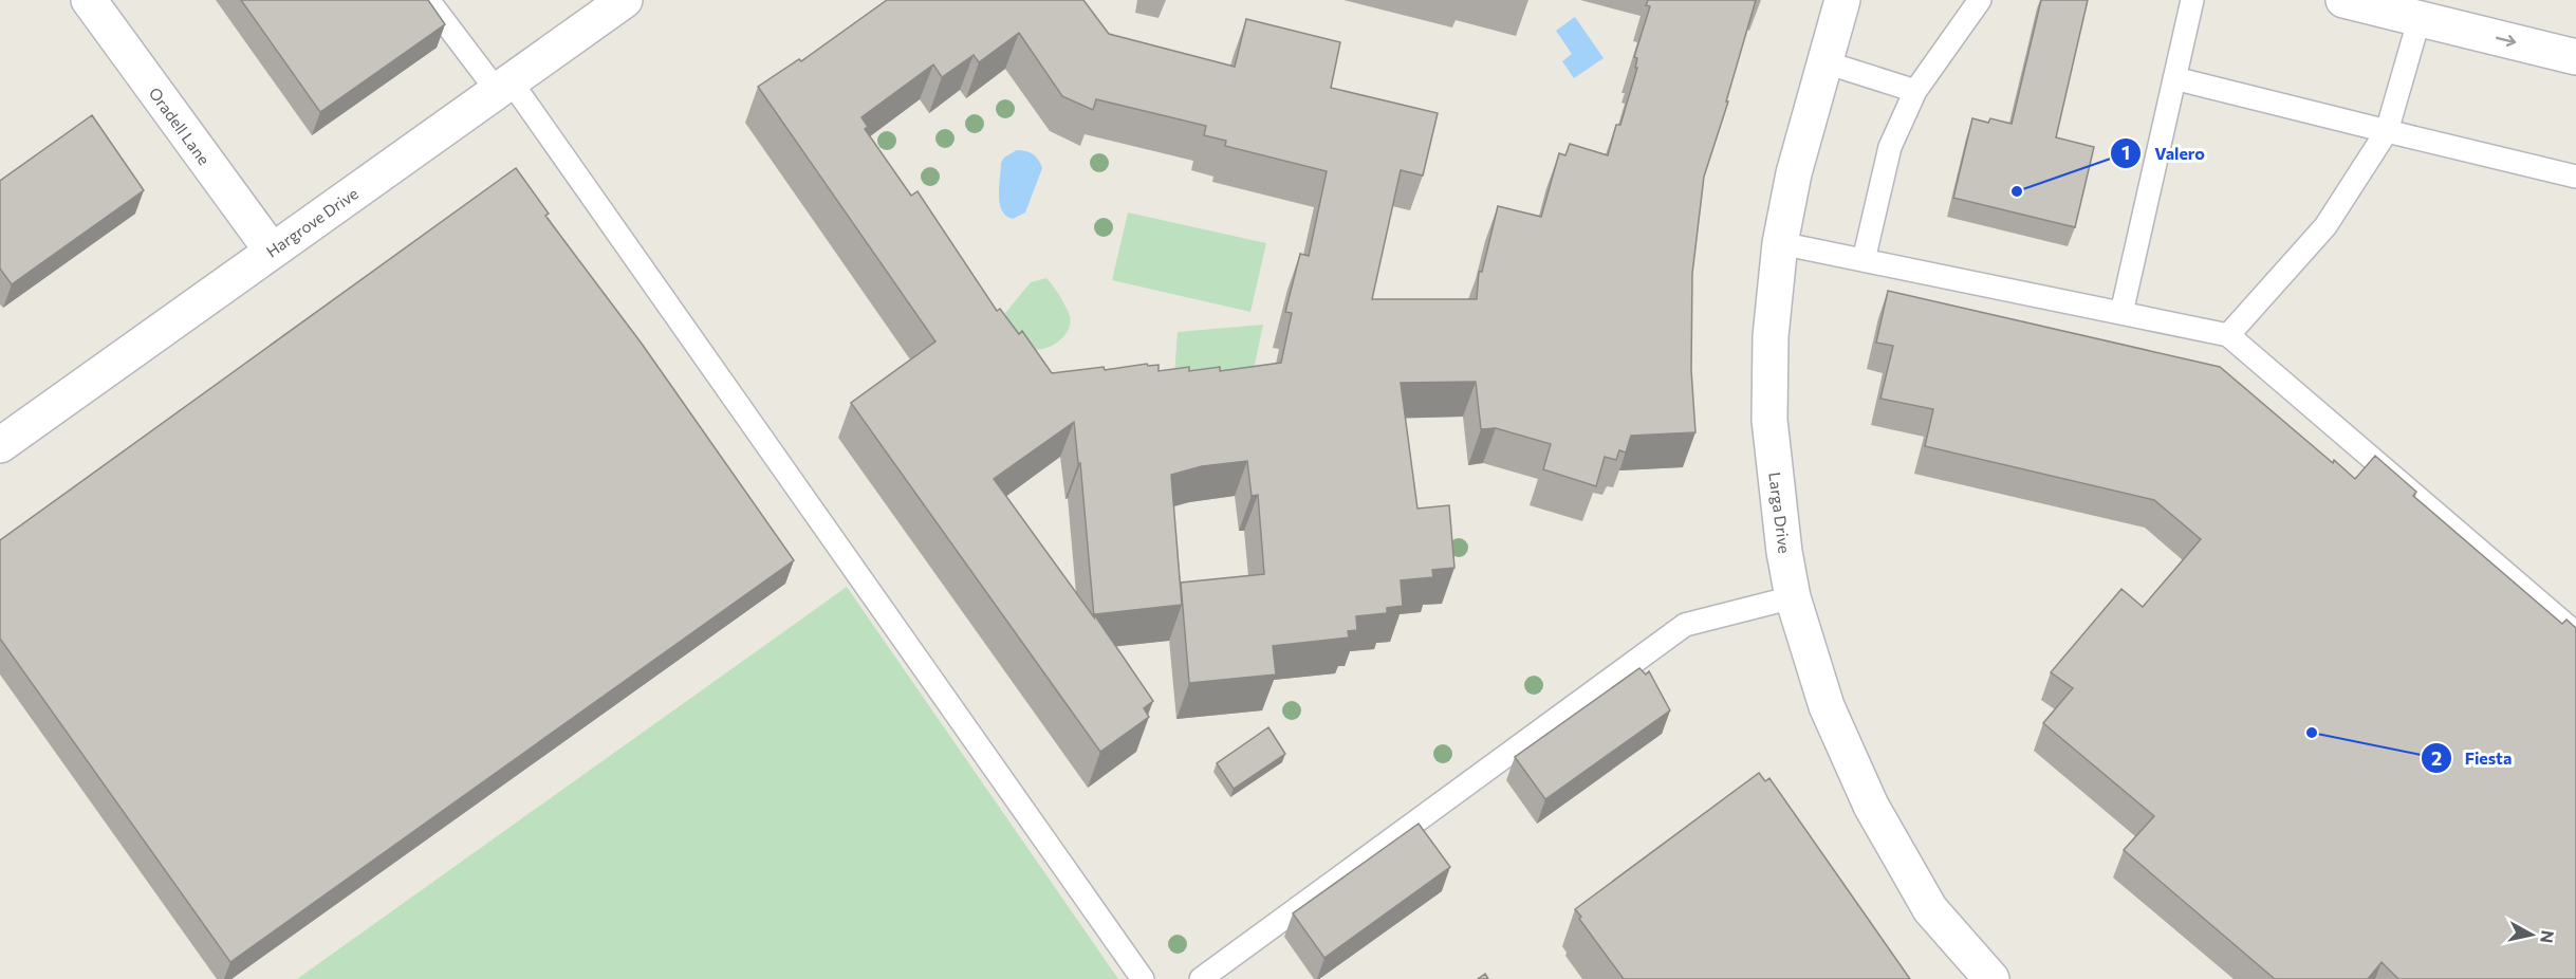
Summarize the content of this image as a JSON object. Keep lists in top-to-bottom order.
{
  "streets": {
    "street": ["Oradell Lane", "Hargrove Drive", "Larga Drive"]
  },
  "crossings": [
    ["Oradell Lane", "Hargrove Drive"]
  ],
  "places": ["Valero", "Fiesta"],
  "north": "right"
}
